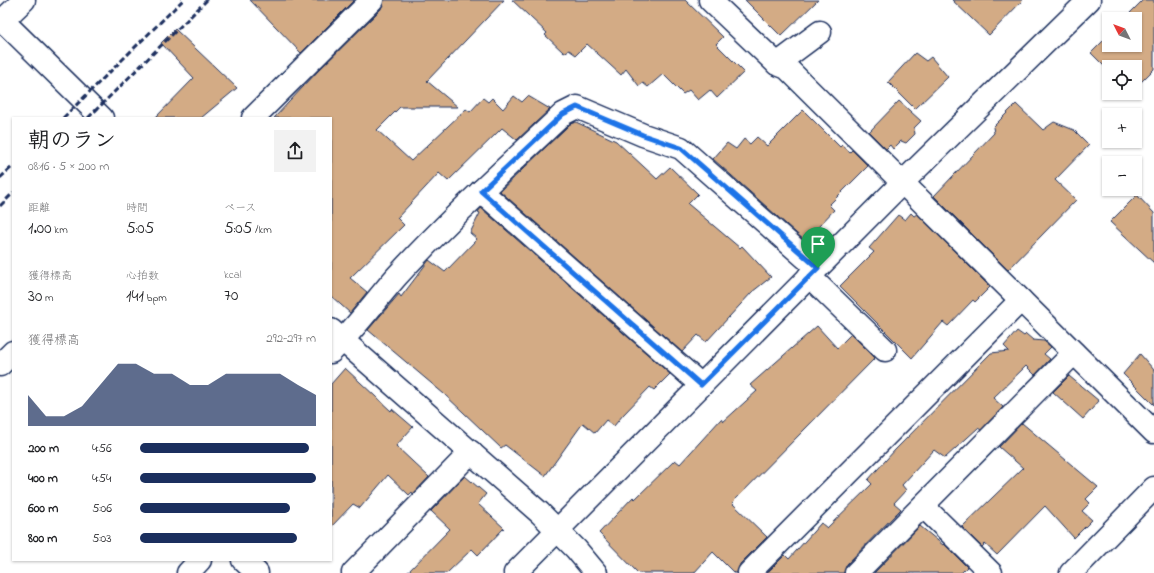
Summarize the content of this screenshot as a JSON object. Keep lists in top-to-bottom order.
{
  "north": "top left",
  "page": {
    "map_buttons": ["+", "−"],
    "heading": ["朝のラン", "08:16 · 5 × 200 m"],
    "stats": [
      ["距離", "1.00 km"],
      ["時間", "5:05"],
      ["ペース", "5:05 /km"],
      ["獲得標高", "30 m"],
      ["心拍数", "141 bpm"],
      ["kcal", "70"]
    ],
    "chart": ["獲得標高", "292–297 m"],
    "list": [
      {
        "name": "200 m",
        "note": "4:56"
      },
      {
        "name": "400 m",
        "note": "4:54"
      },
      {
        "name": "600 m",
        "note": "5:06"
      },
      {
        "name": "800 m",
        "note": "5:03"
      }
    ]
  }
}
